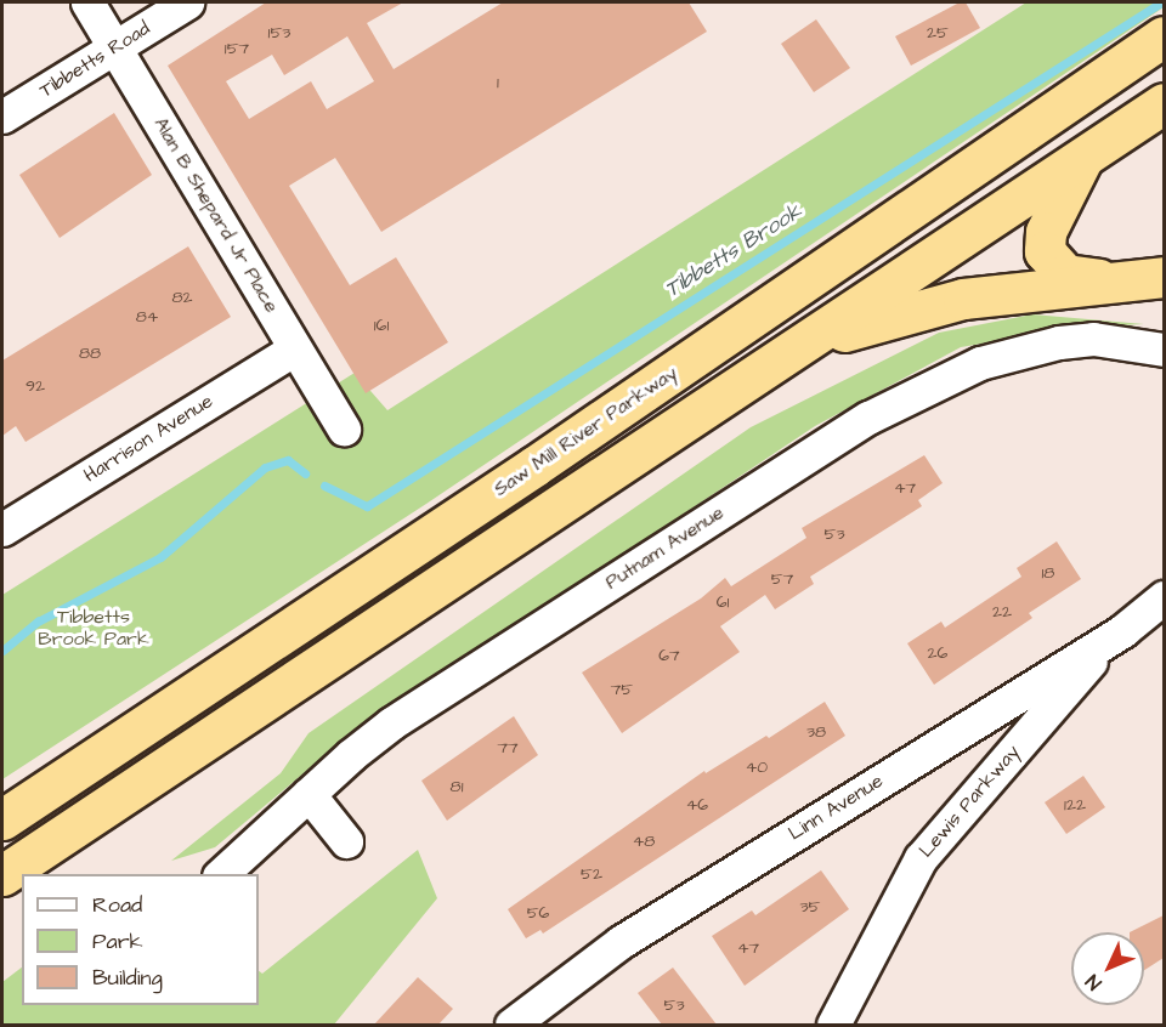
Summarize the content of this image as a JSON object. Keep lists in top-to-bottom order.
{
  "streets": {
    "highway": ["Saw Mill River Parkway"],
    "street": [
      "Tibbetts Road",
      "Alan B Shepard Jr Place",
      "Harrison Avenue",
      "Putnam Avenue",
      "Lewis Parkway",
      "Linn Avenue"
    ]
  },
  "crossings": [
    ["Tibbetts Road", "Alan B Shepard Jr Place"],
    ["Alan B Shepard Jr Place", "Harrison Avenue"],
    ["Lewis Parkway", "Linn Avenue"]
  ],
  "water": ["Tibbetts Brook"],
  "parks": ["Tibbetts Brook Park"],
  "house_numbers": [
    "153",
    "25",
    "157",
    "1",
    "82",
    "84",
    "161",
    "88",
    "92",
    "47",
    "53",
    "18",
    "57",
    "61",
    "22",
    "26",
    "67",
    "75",
    "38",
    "77",
    "40",
    "81",
    "46",
    "122",
    "48",
    "52",
    "35",
    "56",
    "47",
    "53"
  ],
  "legend": ["Road", "Park", "Building"],
  "north": "bottom left"
}
